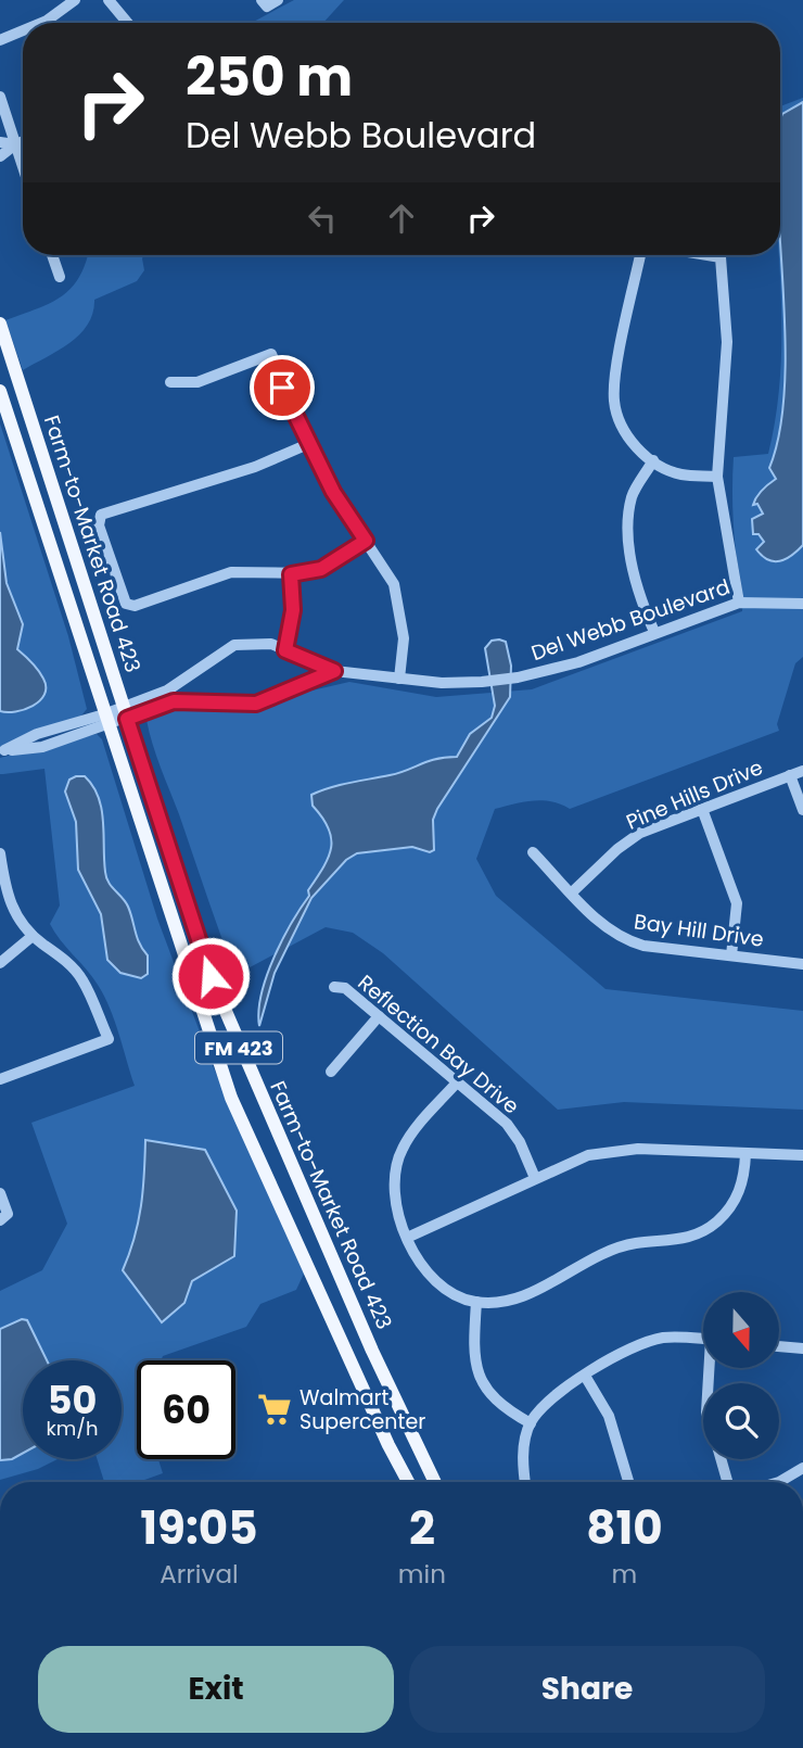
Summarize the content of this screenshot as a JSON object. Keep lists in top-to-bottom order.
{
  "streets": {
    "main road": ["Farm-to-Market Road 423", "FM 423"],
    "street": [
      "Del Webb Boulevard",
      "Pine Hills Drive",
      "Bay Hill Drive",
      "Reflection Bay Drive"
    ]
  },
  "crossings": [
    ["Farm-to-Market Road 423", "Del Webb Boulevard"],
    ["Pine Hills Drive", "Bay Hill Drive"]
  ],
  "places": {
    "supermarket": ["Walmart Supercenter"]
  },
  "north": "bottom",
  "page": {
    "turn": ["250 m", "Del Webb Boulevard"],
    "speed": "50 km/h",
    "limit": "60",
    "eta": [
      "19:05",
      "Arrival",
      "2",
      "min",
      "810",
      "m"
    ],
    "buttons": ["Exit", "Share"]
  }
}
